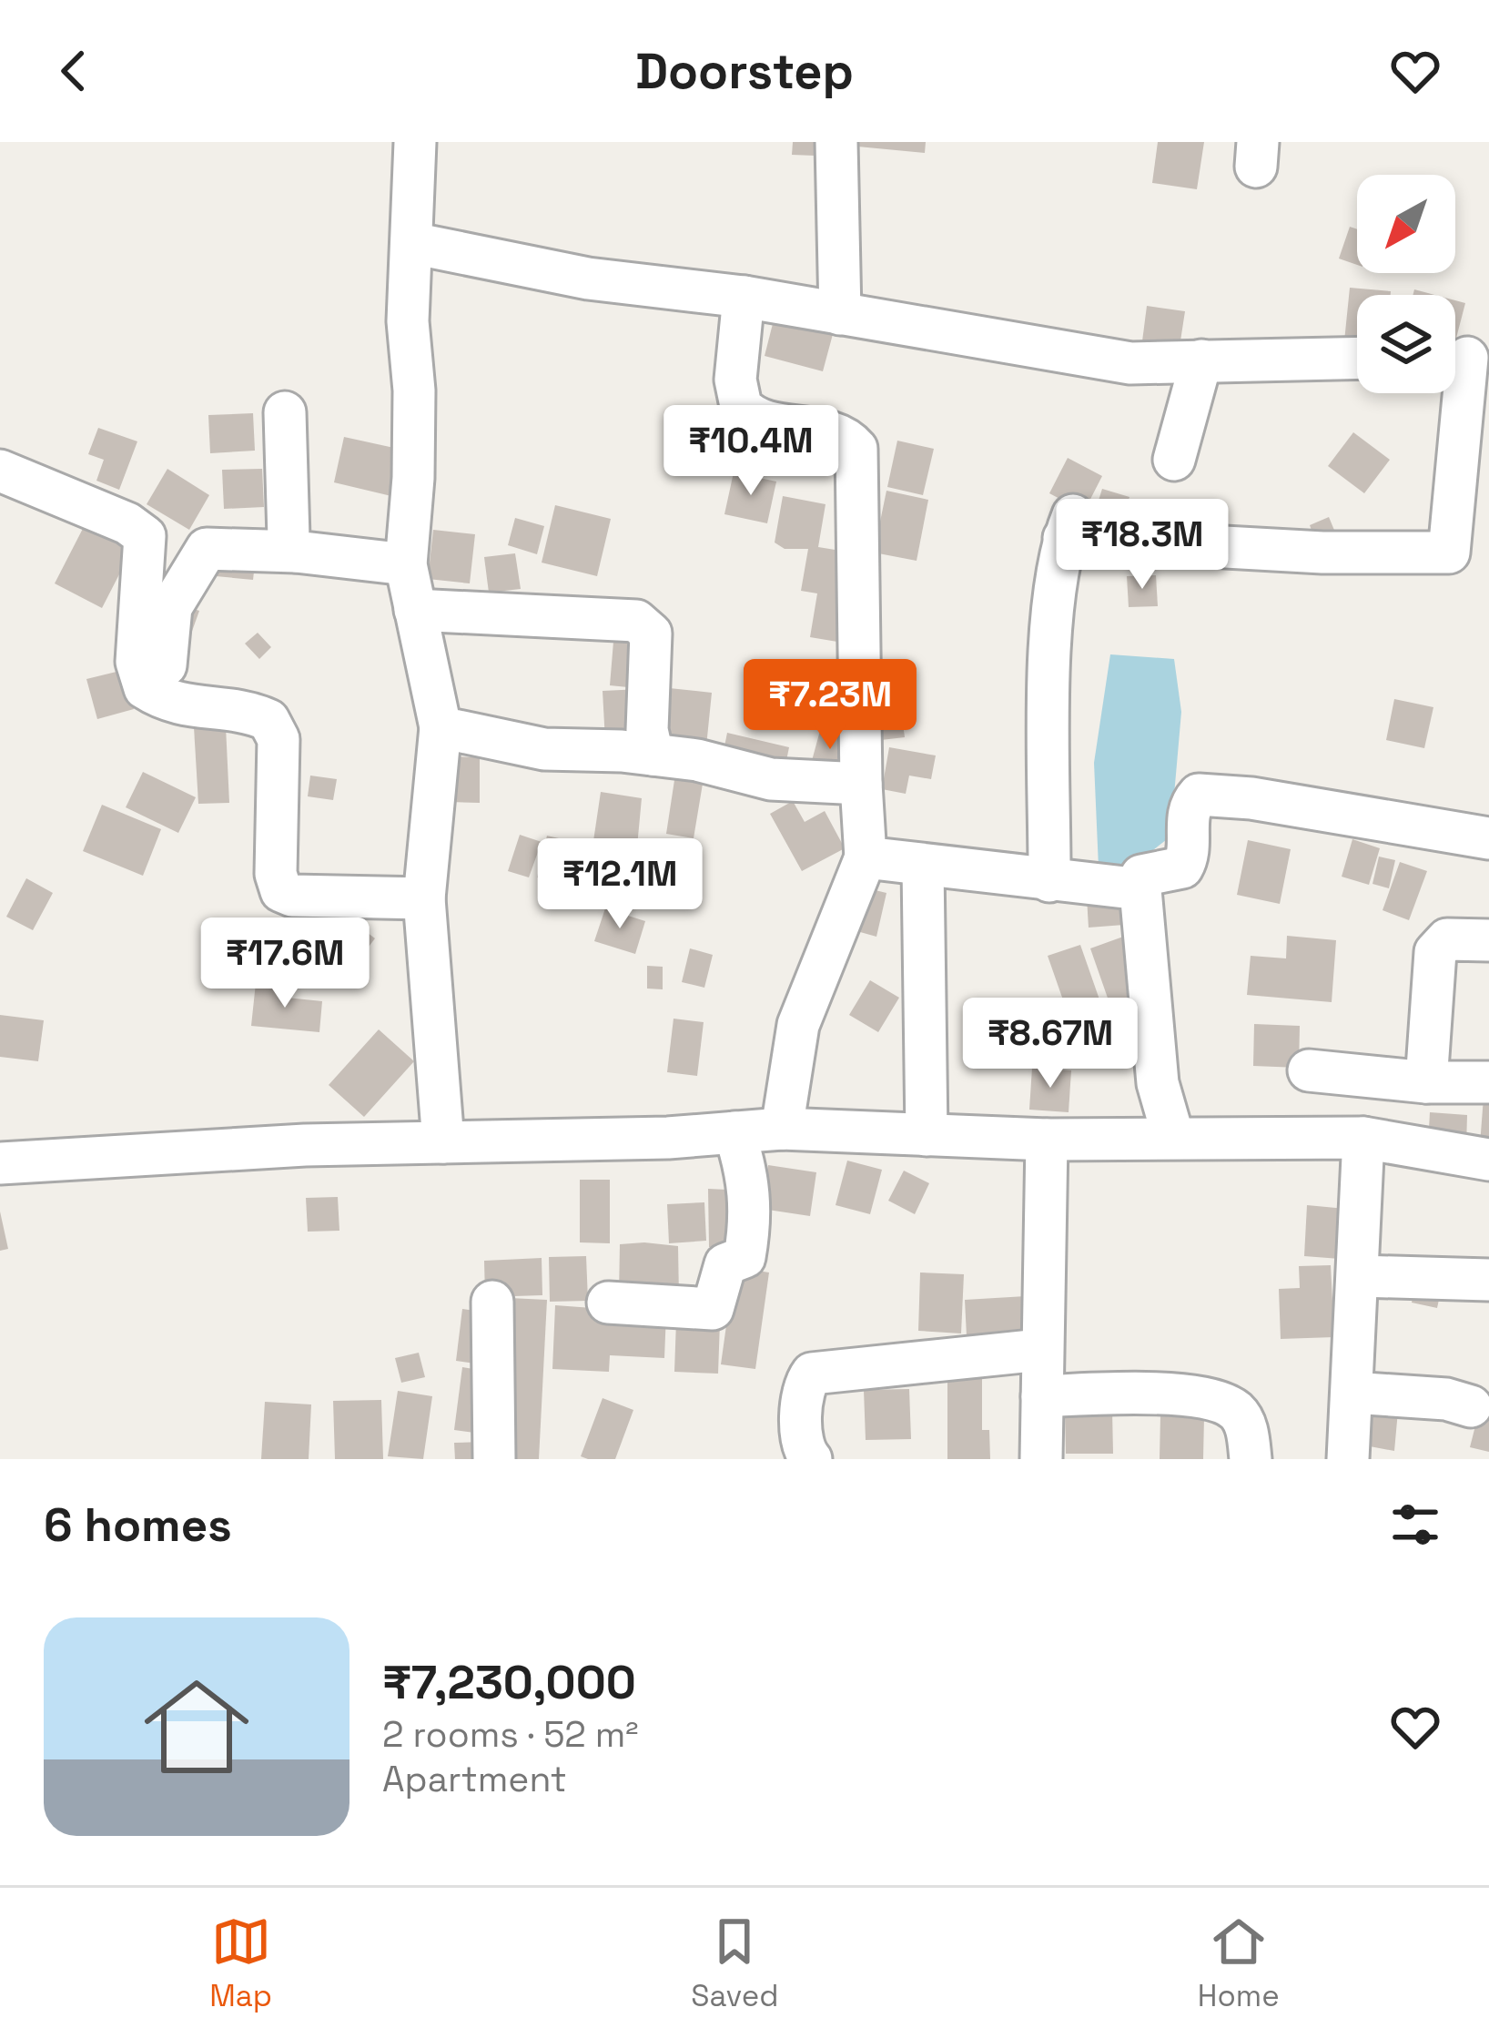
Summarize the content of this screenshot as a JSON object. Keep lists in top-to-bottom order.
{
  "north": "bottom left",
  "page": {
    "header": "Doorstep",
    "price": [
      "₹10.4M",
      "₹18.3M",
      "₹7.23M",
      "₹12.1M",
      "₹17.6M",
      "₹8.67M"
    ],
    "heading": "6 homes",
    "list": [
      {
        "name": "₹7,230,000",
        "note": "2 rooms · 52 m² · Apartment"
      }
    ],
    "tabs": ["Map", "Saved", "Home"]
  }
}
